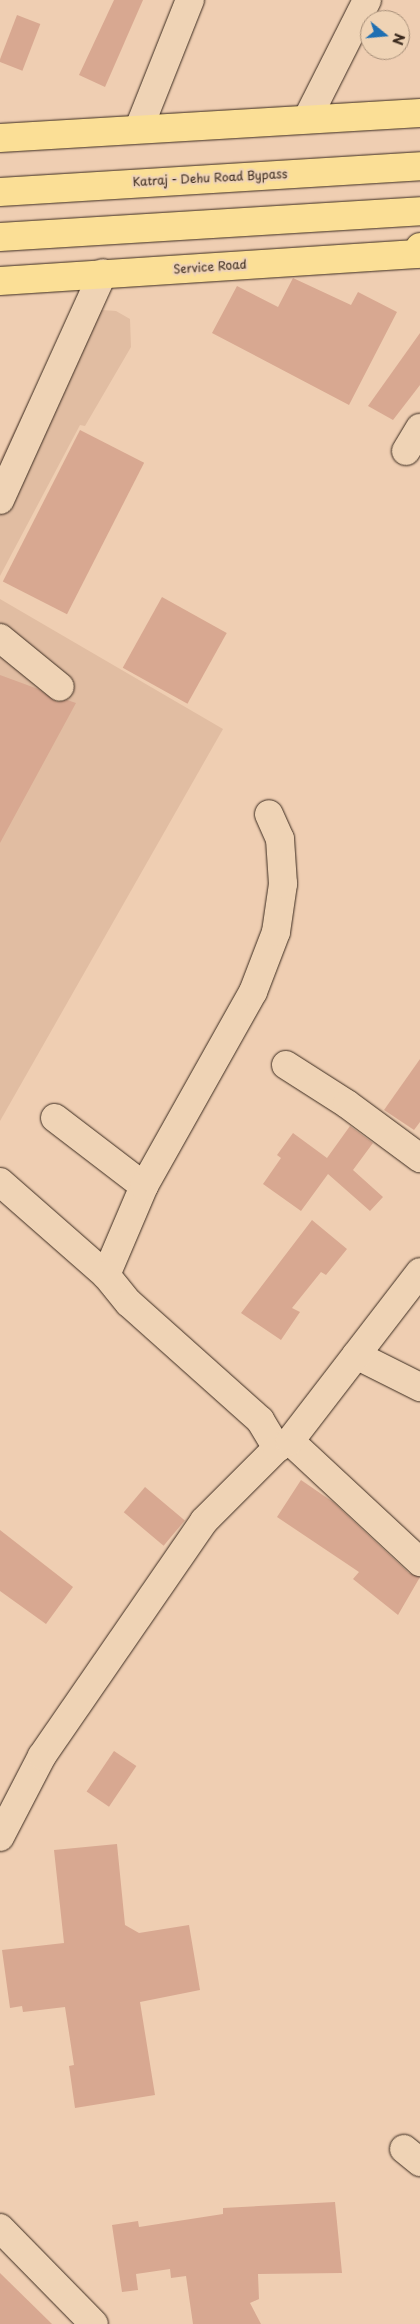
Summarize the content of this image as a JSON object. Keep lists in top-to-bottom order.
{
  "streets": {
    "main road": ["Katraj - Dehu Road Bypass", "Service Road"]
  },
  "north": "right"
}
